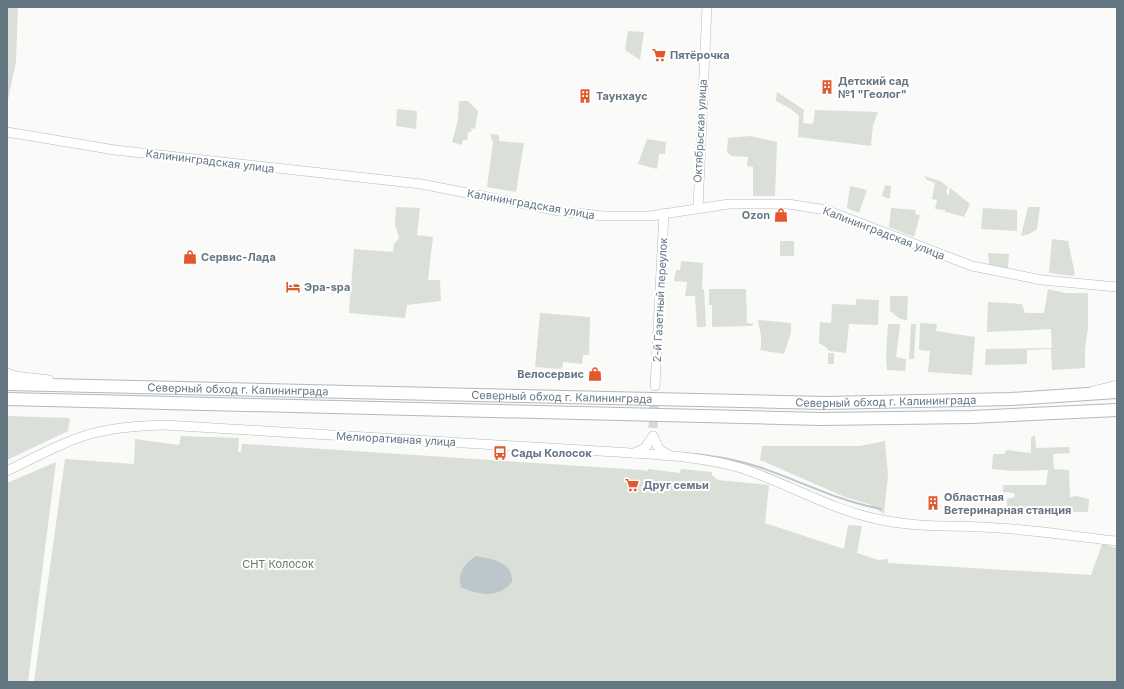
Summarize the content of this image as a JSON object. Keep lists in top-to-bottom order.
{
  "streets": {
    "highway": ["Северный обход г. Калининграда"],
    "street": [
      "Октябрьская улица",
      "Калининградская улица",
      "2-й Газетный переулок",
      "Мелиоративная улица"
    ]
  },
  "crossings": [
    ["Октябрьская улица", "Калининградская улица"],
    ["Калининградская улица", "2-й Газетный переулок"]
  ],
  "parks": ["СНТ Колосок"],
  "places": {
    "supermarket": ["Пятёрочка", "Друг семьи"],
    "building": ["Детский сад №1 \"Геолог\"", "Таунхаус", "Областная Ветеринарная станция"],
    "shop": ["Ozon", "Сервис-Лада", "Велосервис"],
    "hotel": ["Эра-spa"],
    "bus stop": ["Сады Колосок"]
  }
}
